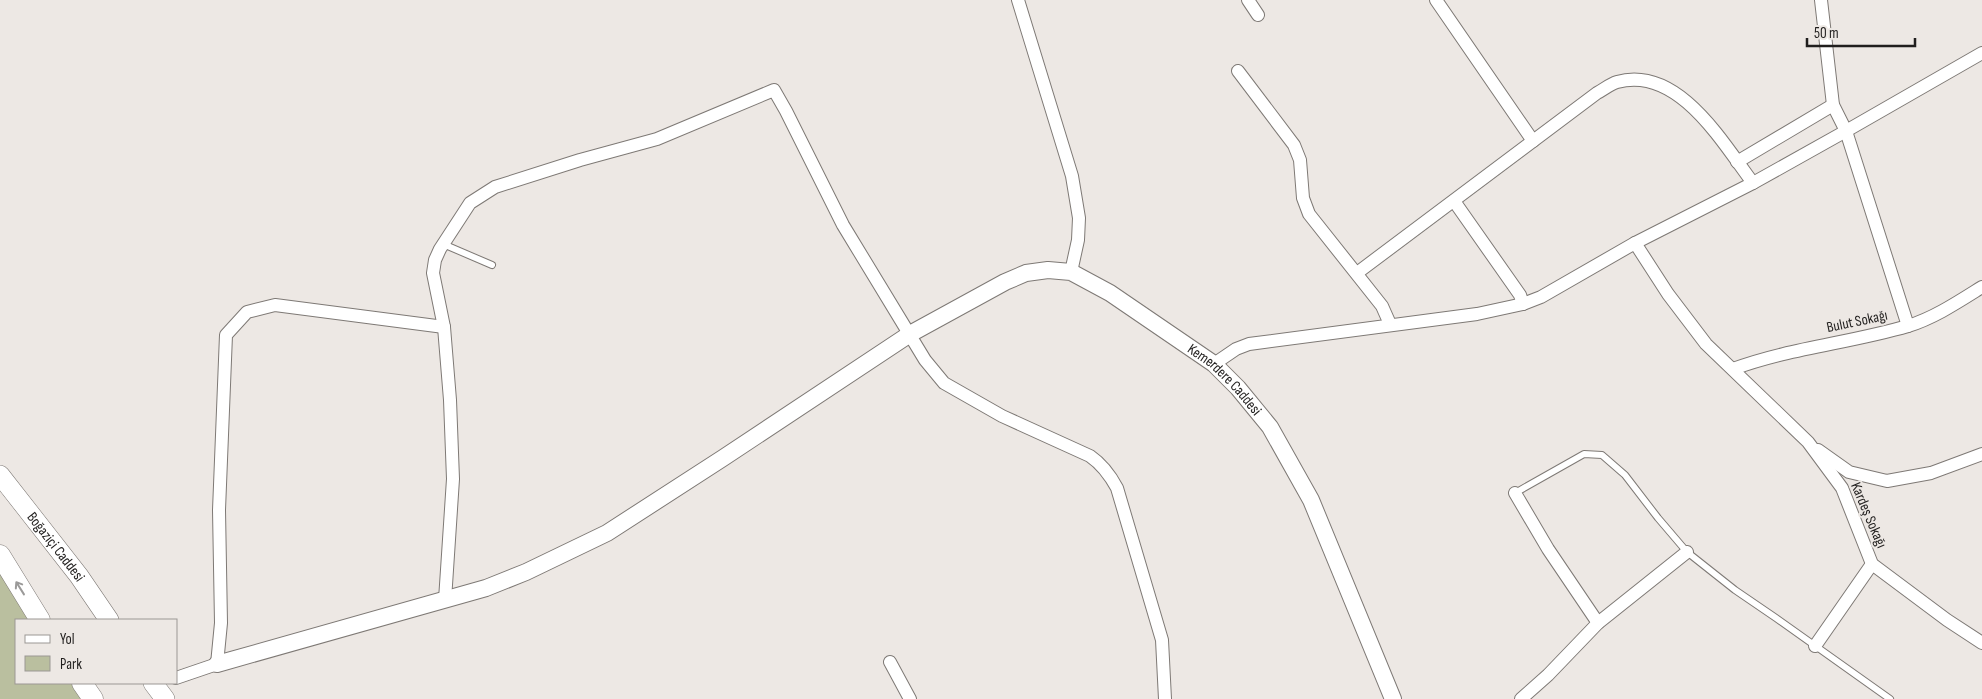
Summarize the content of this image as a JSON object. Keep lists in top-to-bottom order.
{
  "streets": {
    "main road": ["Boğaziçi Caddesi"],
    "street": ["Bulut Sokağı", "Kemerdere Caddesi", "Kardeş Sokağı"]
  },
  "legend": ["Yol", "Park"],
  "scale_bar": "50 m"
}
